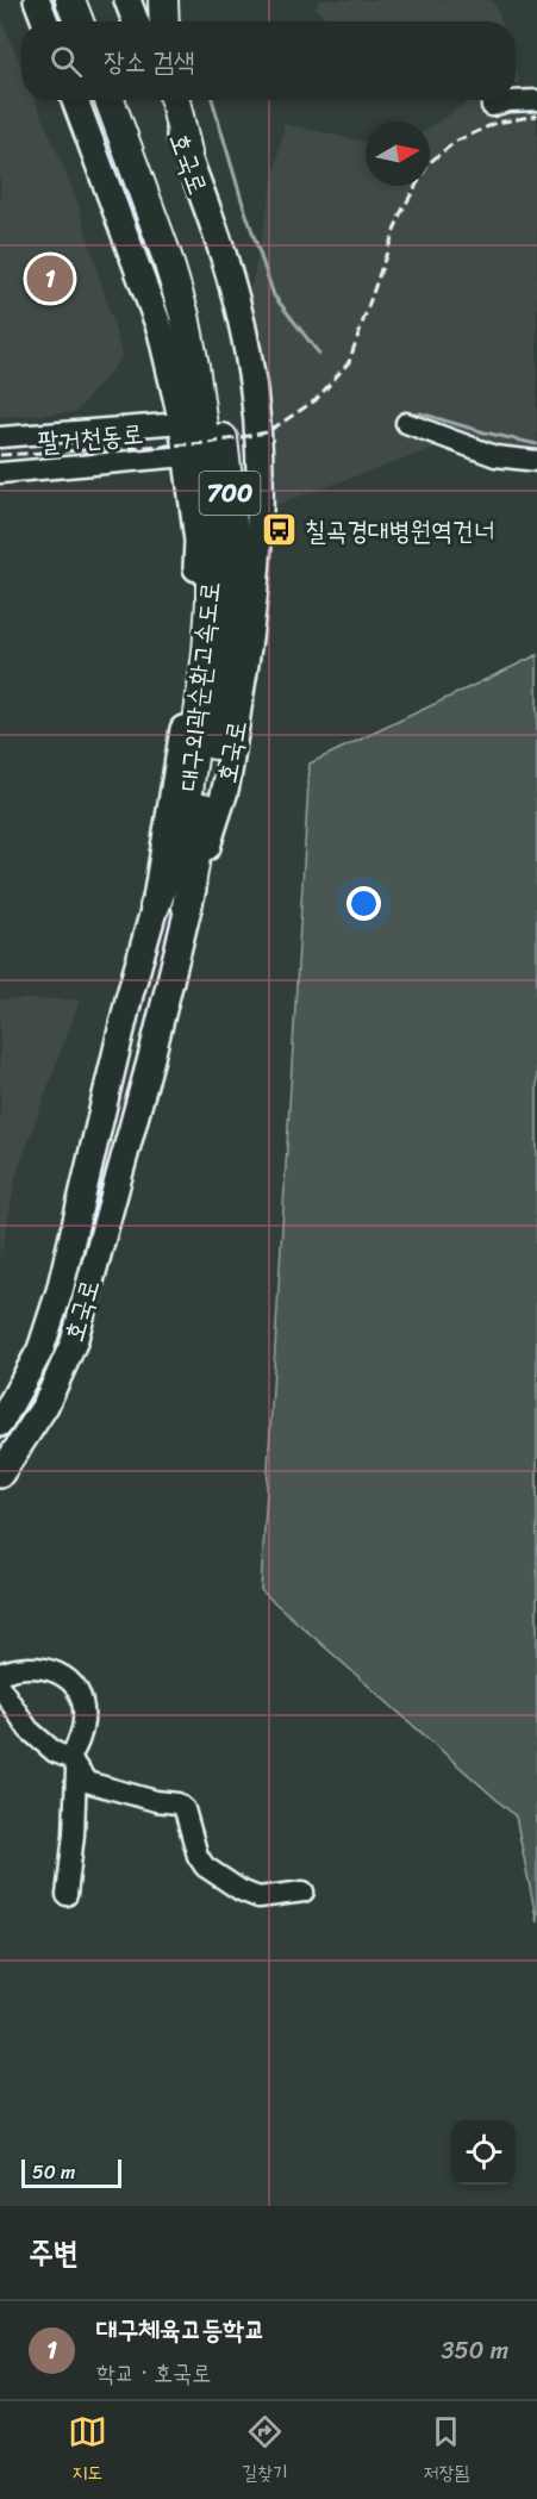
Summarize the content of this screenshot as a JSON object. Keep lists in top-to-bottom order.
{
  "streets": {
    "highway": ["700", "대구외곽순환고속도로"],
    "main road": ["호국로"],
    "street": ["팔거천동로"]
  },
  "crossings": [
    ["호국로", "팔거천동로"],
    ["호국로", "대구외곽순환고속도로"]
  ],
  "places": {
    "bus stop": ["칠곡경대병원역건너"]
  },
  "scale_bar": "50 m",
  "north": "right",
  "page": {
    "search": "장소 검색",
    "pins": "1",
    "scale": "50 m",
    "heading": "주변",
    "list": [
      {
        "mark": "1",
        "name": "대구체육고등학교",
        "note": "학교 · 호국로",
        "value": "350 m"
      }
    ],
    "nav": ["지도", "길찾기", "저장됨"]
  }
}
